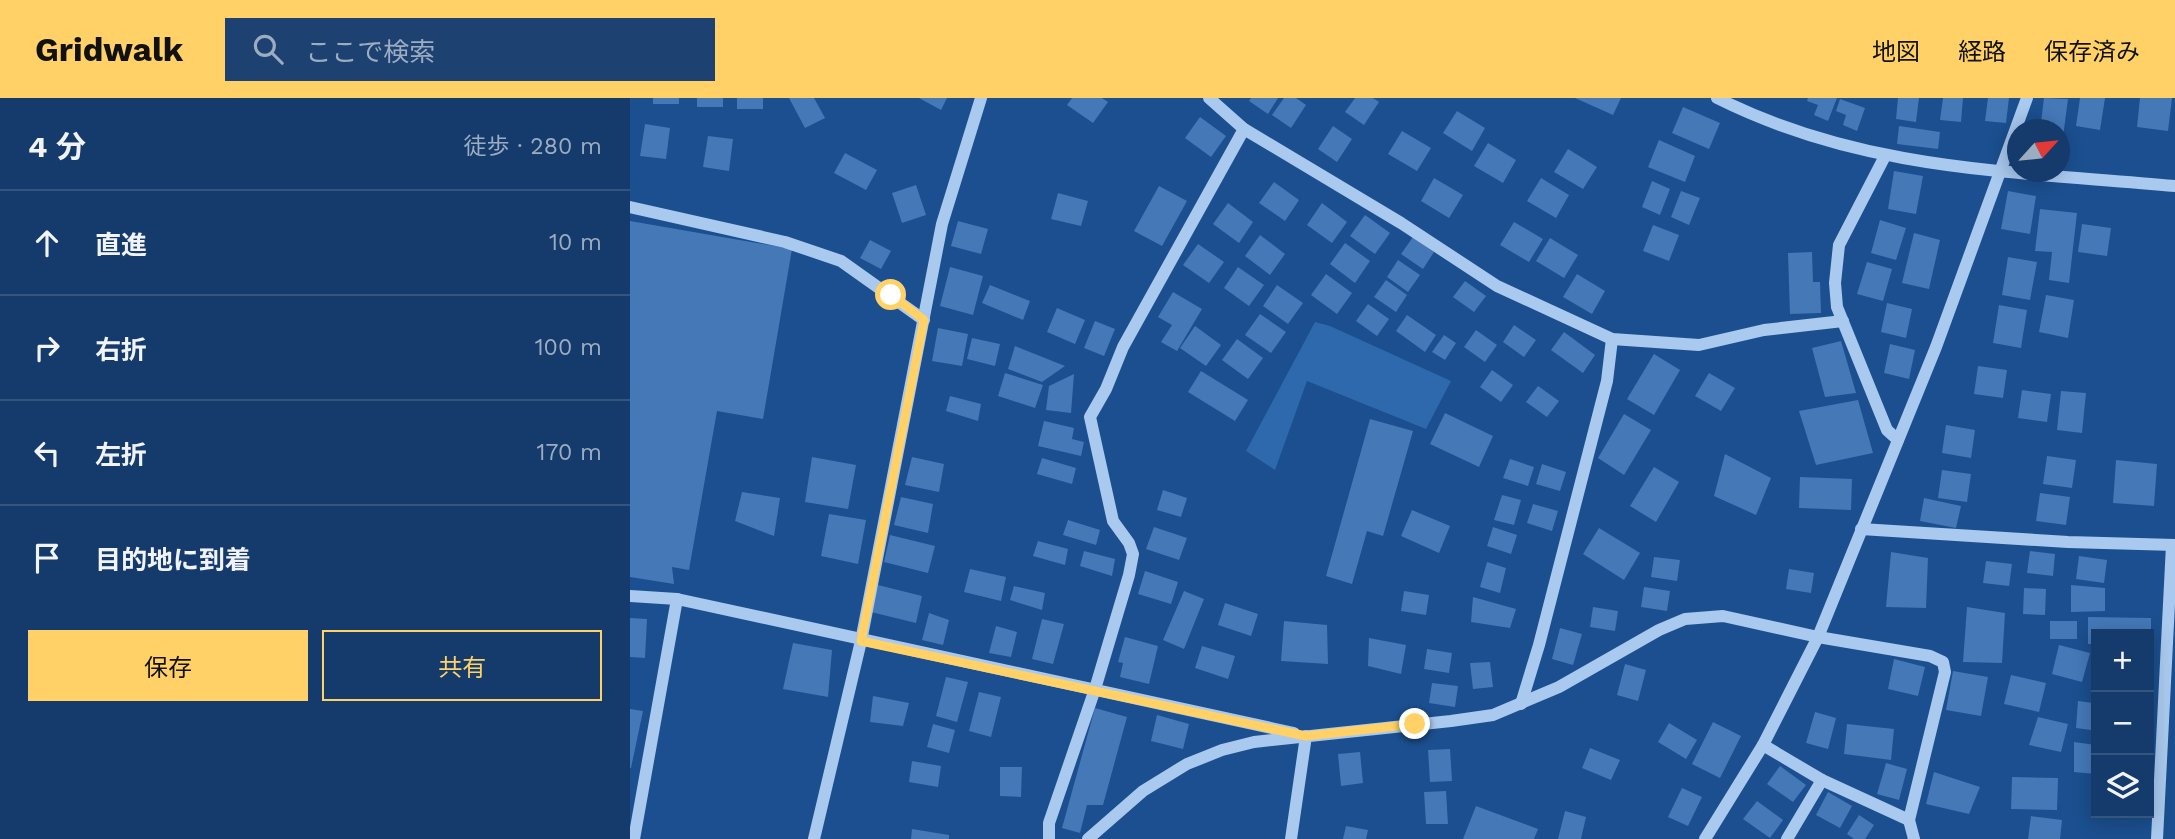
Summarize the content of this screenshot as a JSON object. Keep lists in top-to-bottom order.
{
  "north": "top right",
  "page": {
    "header": "Gridwalk",
    "search": "ここで検索",
    "nav": ["地図", "経路", "保存済み"],
    "heading": ["4 分", "徒歩 · 280 m"],
    "list": [
      ["直進", "10 m"],
      ["右折", "100 m"],
      ["左折", "170 m"],
      "目的地に到着"
    ],
    "buttons": ["保存", "共有"],
    "map_buttons": ["+", "−"]
  }
}
